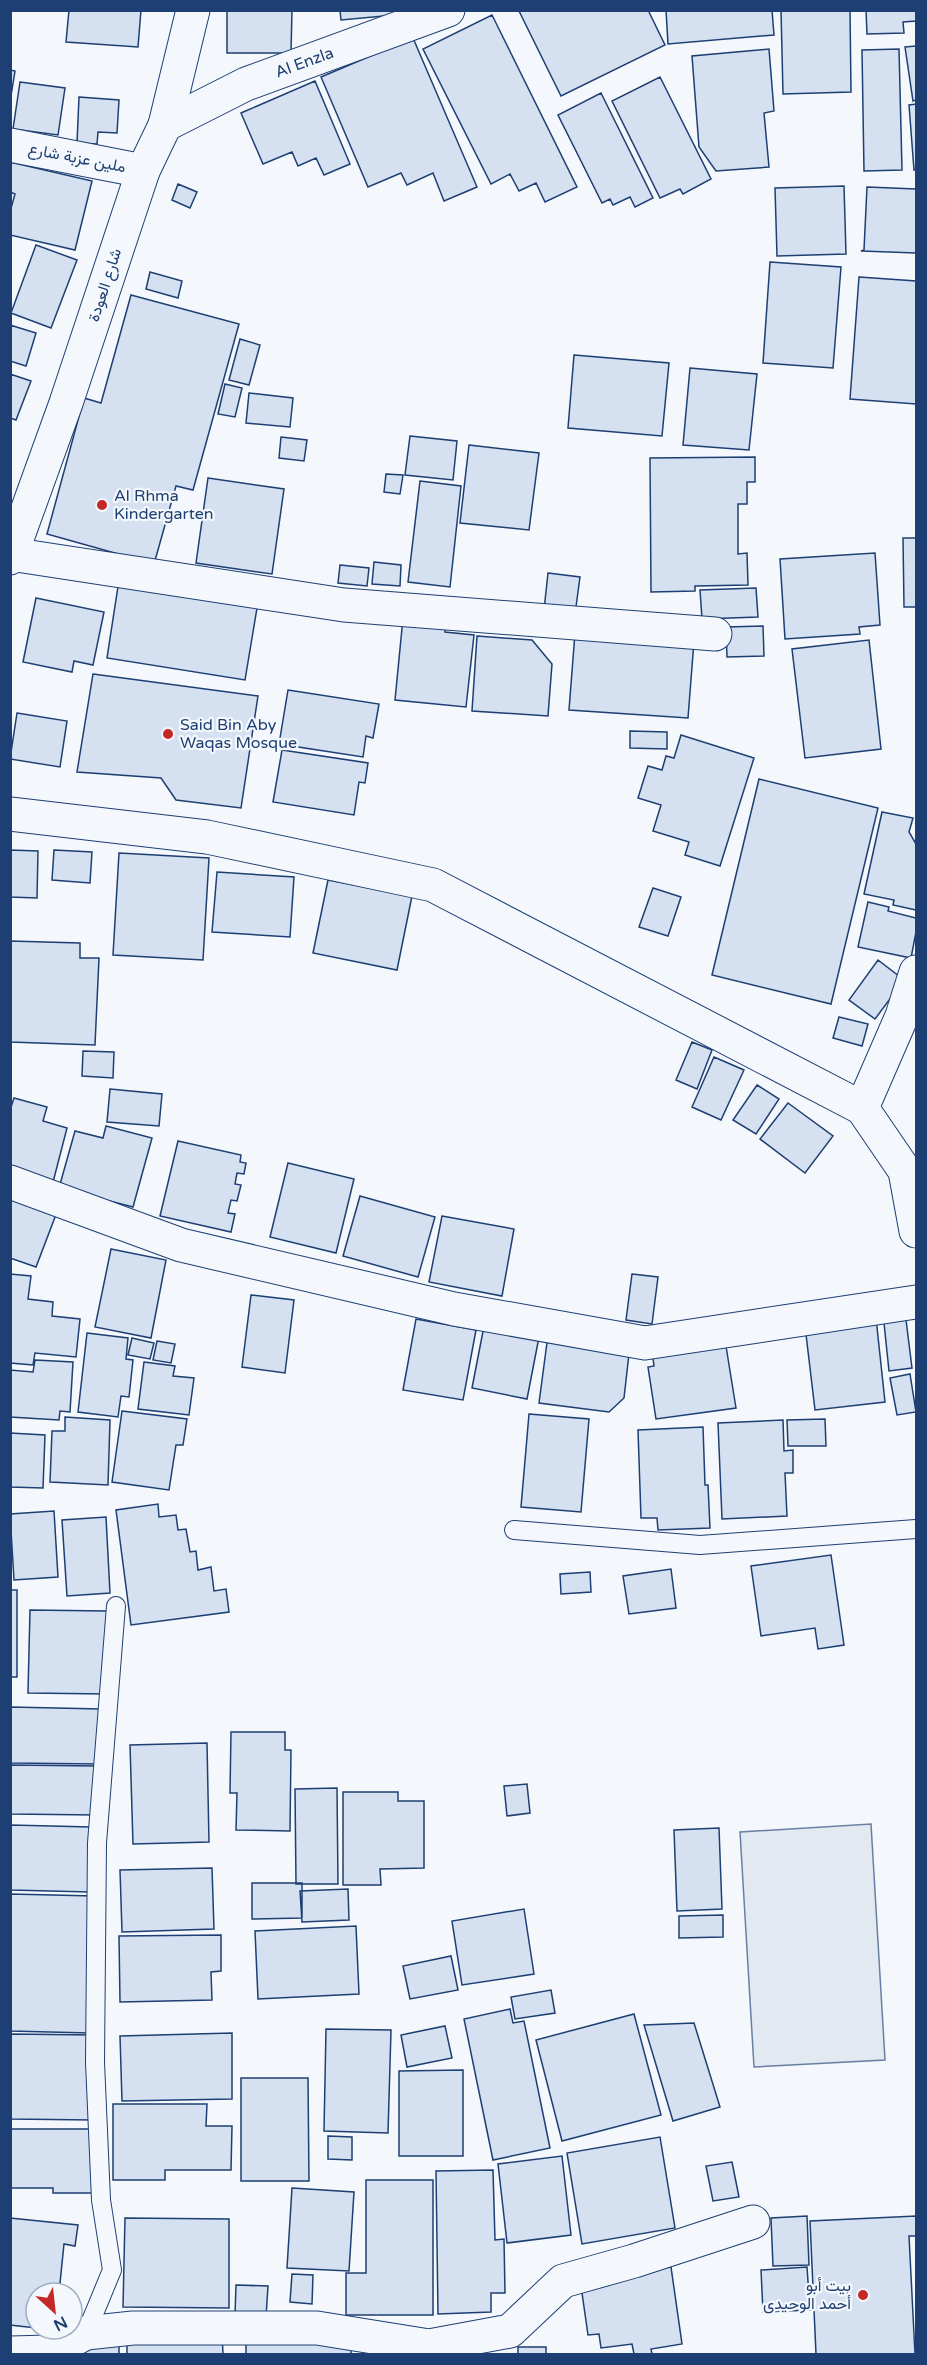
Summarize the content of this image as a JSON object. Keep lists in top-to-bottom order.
{
  "streets": {
    "street": ["Al Enzla", "ملين عزبة شارع", "شارع العودة"]
  },
  "crossings": [
    ["Al Enzla", "شارع العودة"],
    ["ملين عزبة شارع", "شارع العودة"]
  ],
  "places": ["Al Rhma Kindergarten", "Said Bin Aby Waqas Mosque", "بيت أبو أحمد الوحيدى"],
  "north": "bottom right"
}
